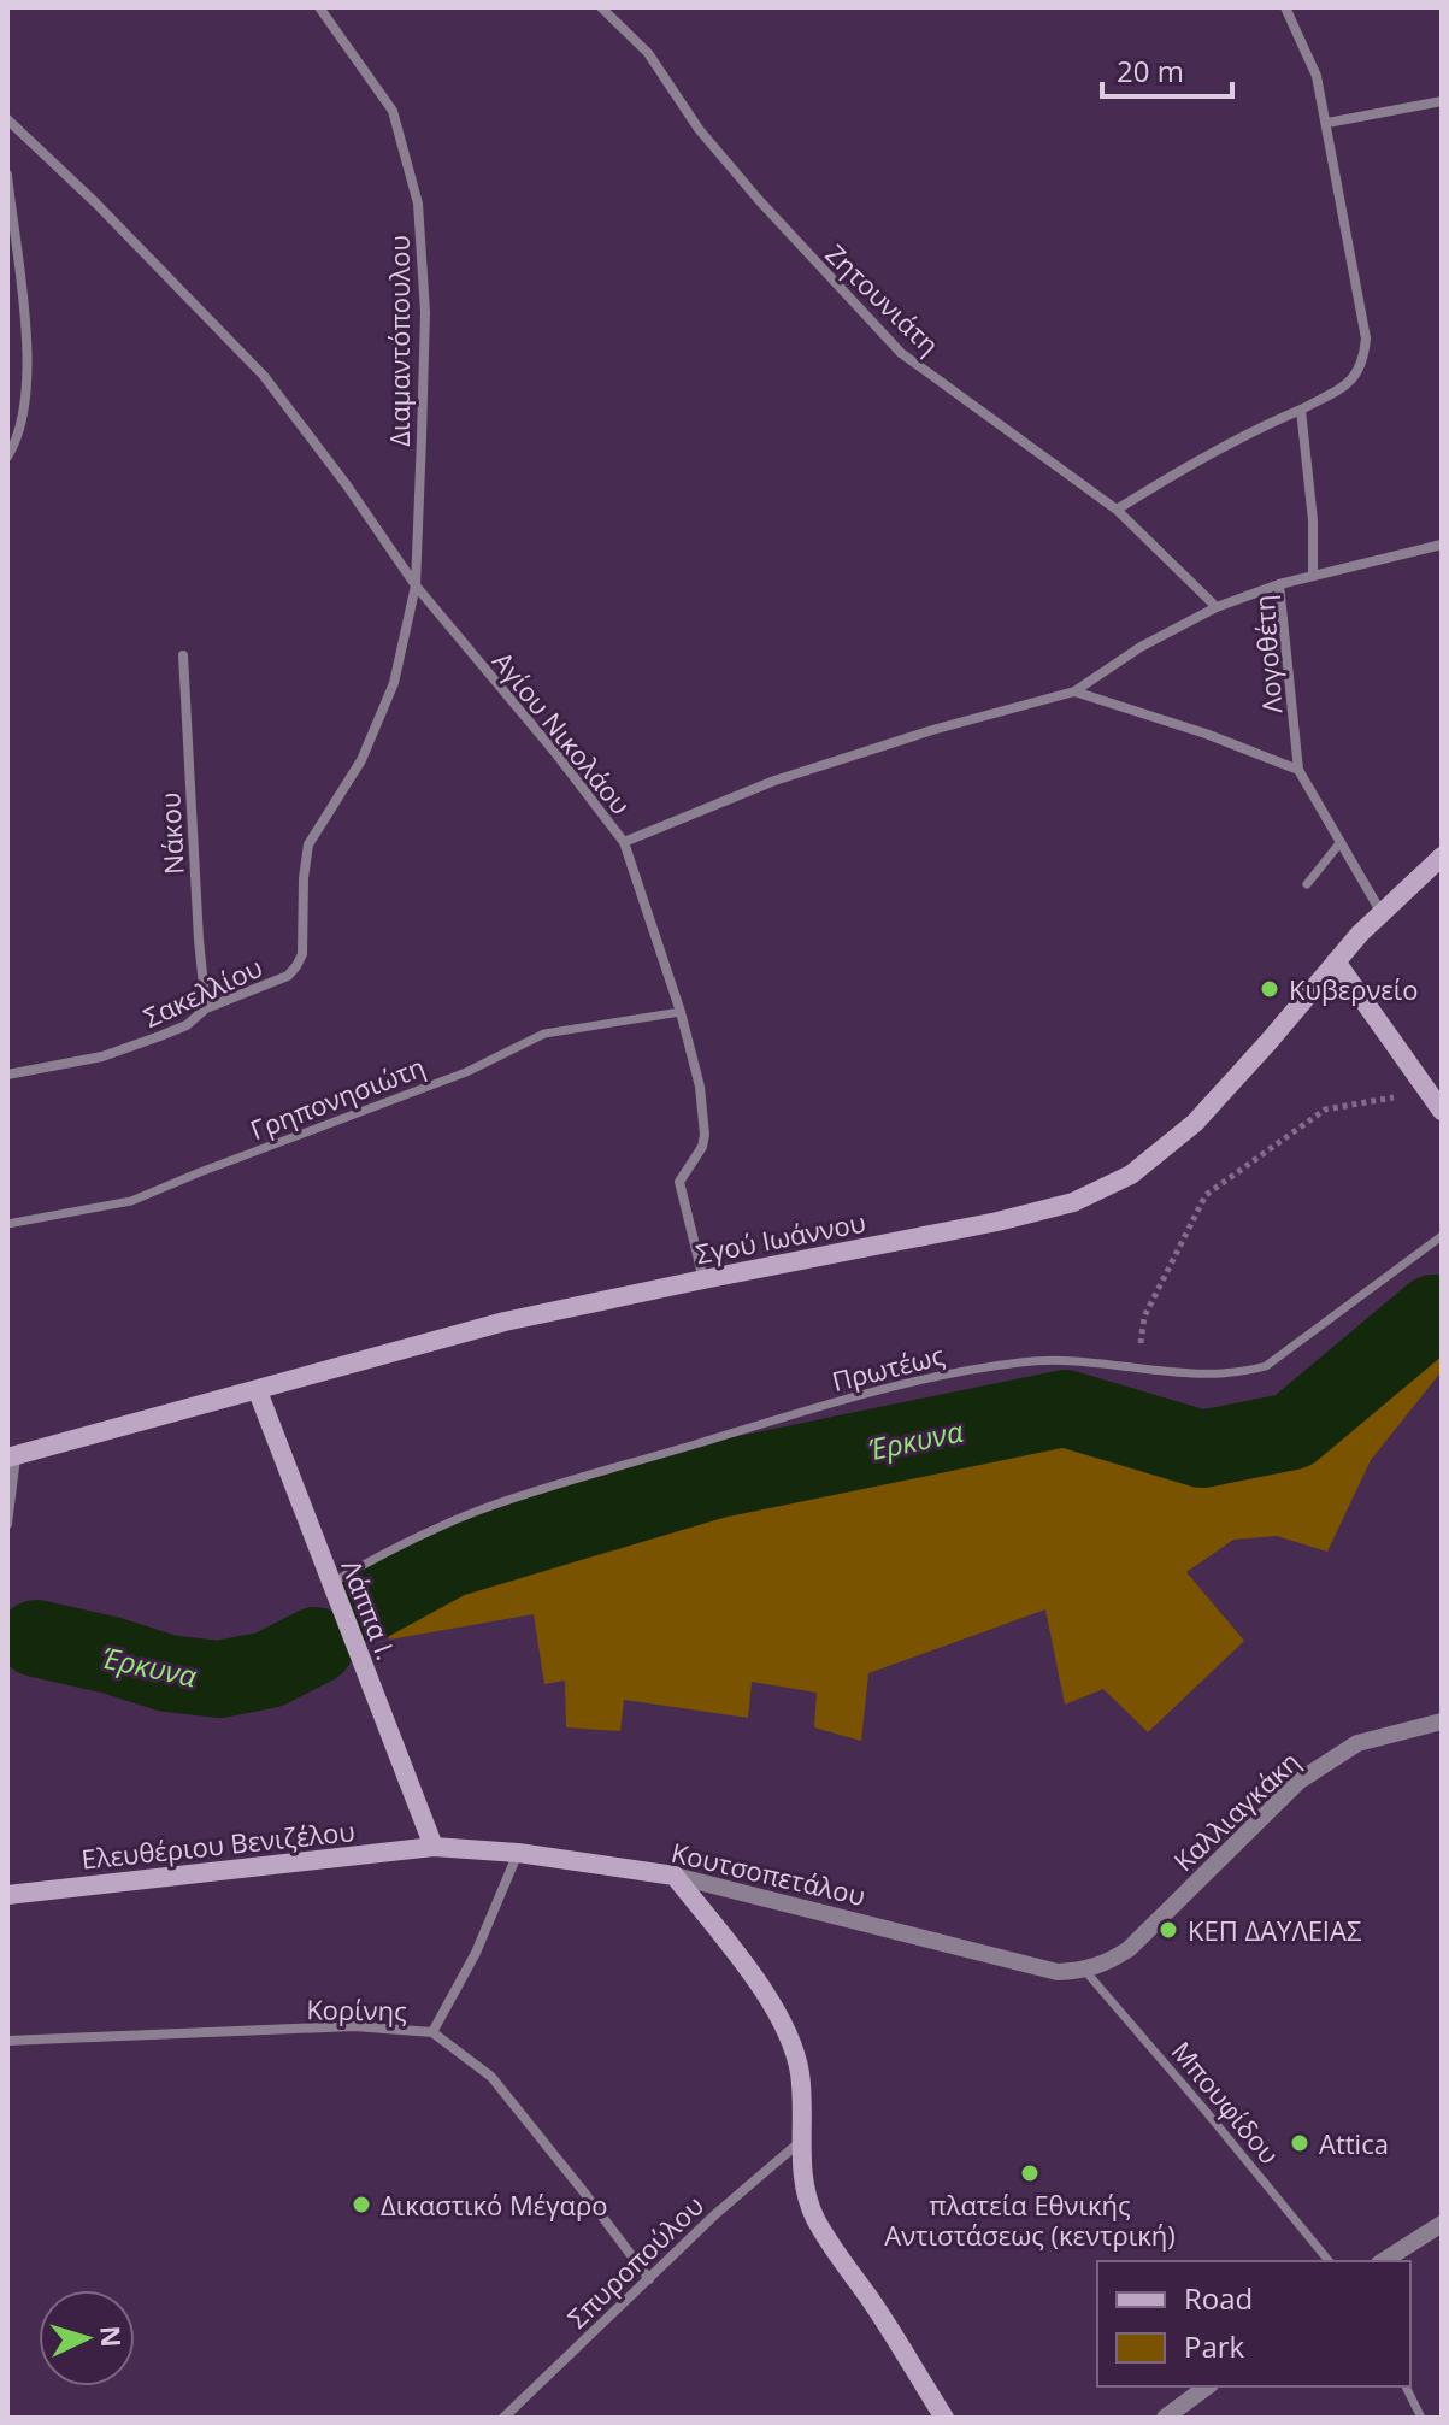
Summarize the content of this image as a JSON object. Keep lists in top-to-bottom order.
{
  "streets": {
    "main road": [
      "Σγού Ιωάννου",
      "Λάππα Ι.",
      "Ελευθέριου Βενιζέλου",
      "Κουτσοπετάλου"
    ],
    "street": [
      "Ζητουνιάτη",
      "Διαμαντόπουλου",
      "Λογοθέτη",
      "Αγίου Νικολάου",
      "Νάκου",
      "Σακελλίου",
      "Γρηπονησιώτη",
      "Πρωτέως",
      "Καλλιαγκάκη",
      "Κορίνης",
      "Μπουφίδου",
      "Σπυροπούλου"
    ]
  },
  "crossings": [
    ["Διαμαντόπουλου", "Αγίου Νικολάου"],
    ["Διαμαντόπουλου", "Σακελλίου"],
    ["Αγίου Νικολάου", "Σακελλίου"],
    ["Νάκου", "Σακελλίου"],
    ["Σγού Ιωάννου", "Λάππα Ι."],
    ["Πρωτέως", "Λάππα Ι."],
    ["Λάππα Ι.", "Ελευθέριου Βενιζέλου"],
    ["Λάππα Ι.", "Κουτσοπετάλου"],
    ["Καλλιαγκάκη", "Κουτσοπετάλου"],
    ["Καλλιαγκάκη", "Μπουφίδου"],
    ["Ελευθέριου Βενιζέλου", "Κουτσοπετάλου"],
    ["Κουτσοπετάλου", "Μπουφίδου"],
    ["Κορίνης", "Σπυροπούλου"]
  ],
  "water": ["Έρκυνα"],
  "places": [
    "Κυβερνείο",
    "ΚΕΠ ΔΑΥΛΕΙΑΣ",
    "Attica",
    "πλατεία Εθνικής Αντιστάσεως (κεντρική)",
    "Δικαστικό Μέγαρο"
  ],
  "legend": ["Road", "Park"],
  "scale_bar": "20 m",
  "north": "right"
}
